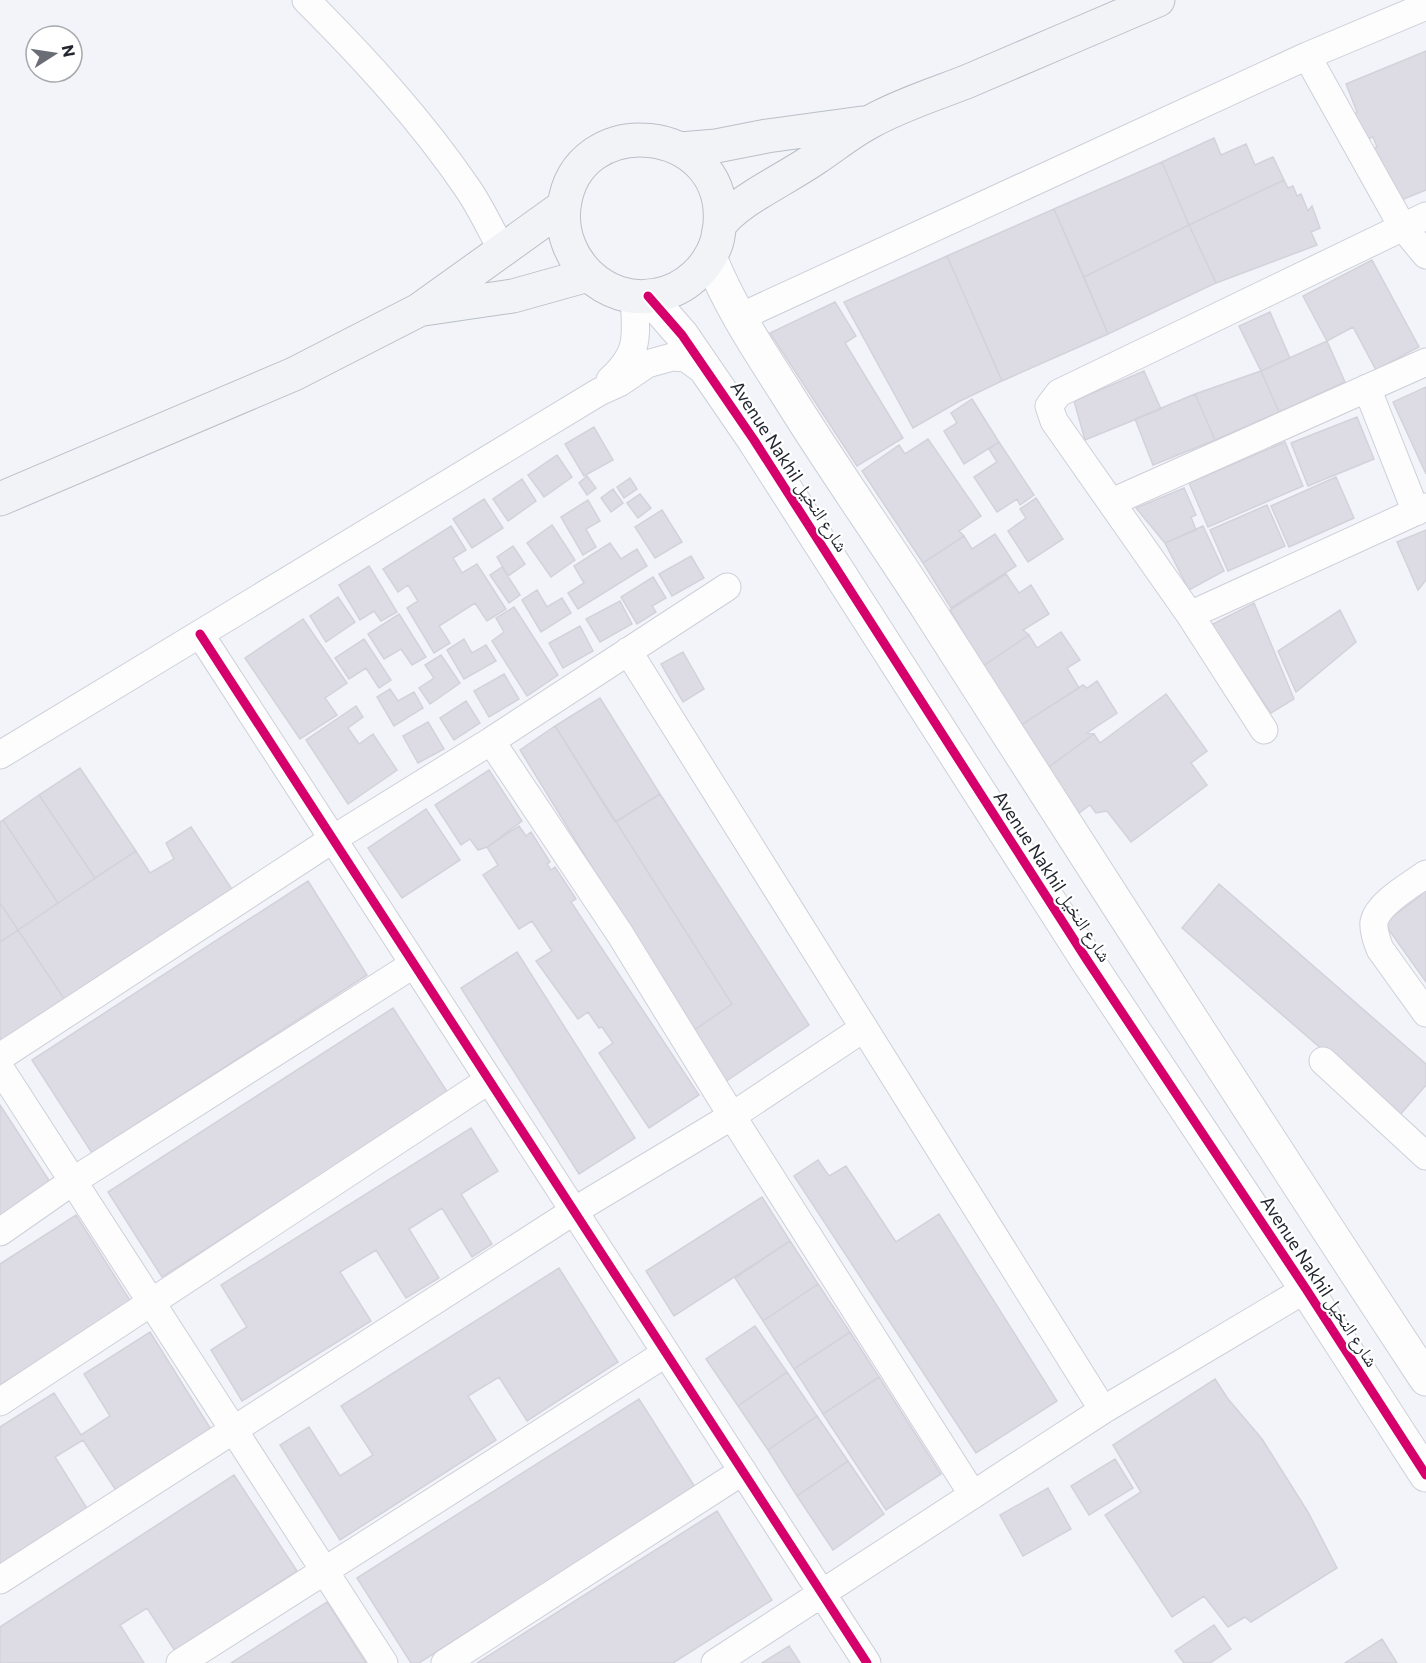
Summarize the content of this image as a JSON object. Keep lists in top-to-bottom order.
{
  "streets": {
    "street": ["Avenue Nakhil شارع النخيل"]
  },
  "north": "right"
}
